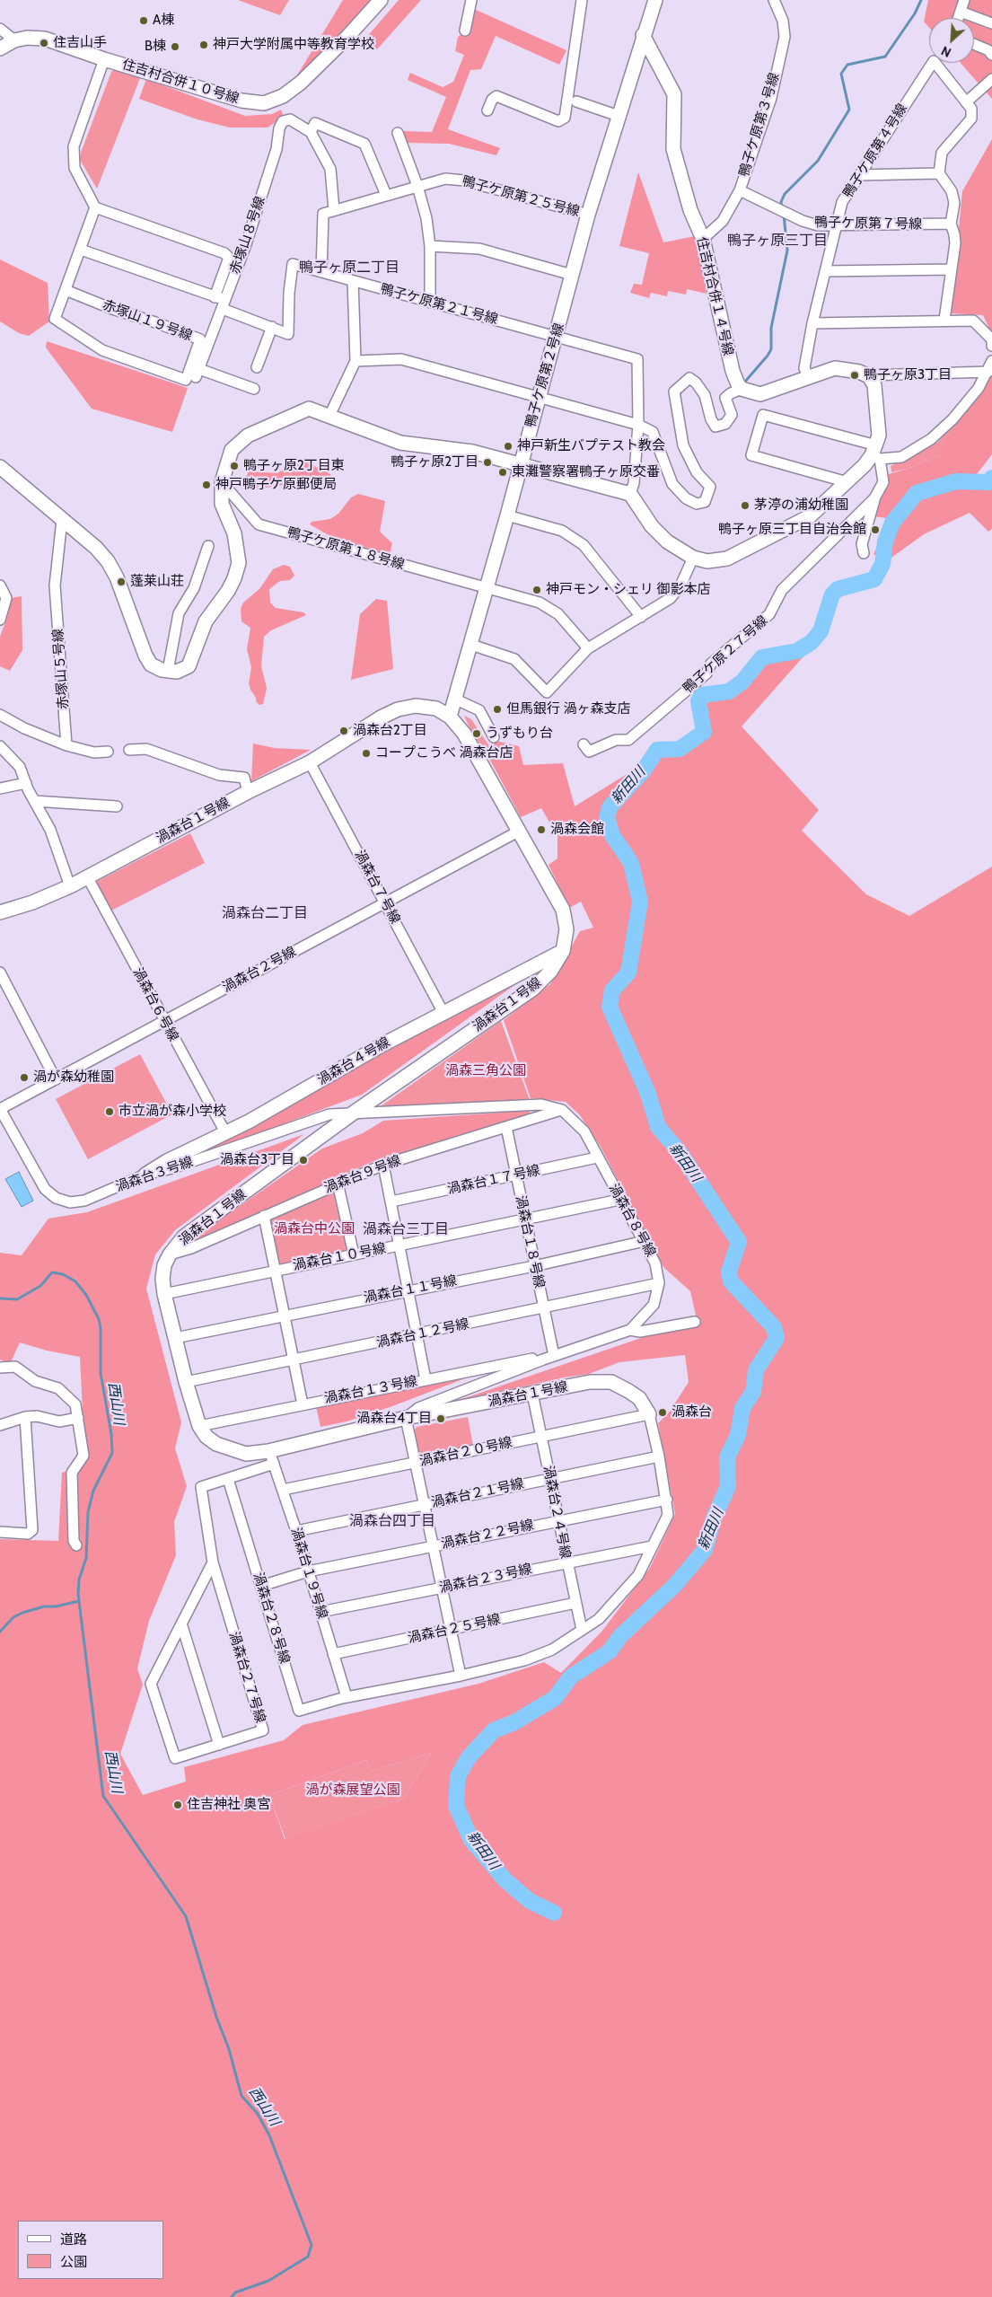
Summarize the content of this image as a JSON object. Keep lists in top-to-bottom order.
{
  "streets": {
    "street": [
      "住吉村合併１０号線",
      "鴨子ケ原第３号線",
      "鴨子ケ原第４号線",
      "鴨子ケ原第２５号線",
      "鴨子ケ原第７号線",
      "赤塚山８号線",
      "住吉村合併１４号線",
      "鴨子ケ原第２１号線",
      "赤塚山１９号線",
      "鴨子ケ原第２号線",
      "鴨子ケ原第１８号線",
      "鴨子ケ原２７号線",
      "赤塚山５号線",
      "渦森台１号線",
      "渦森台７号線",
      "渦森台２号線",
      "渦森台６号線",
      "渦森台４号線",
      "渦森台３号線",
      "渦森台９号線",
      "渦森台１７号線",
      "渦森台８号線",
      "渦森台１８号線",
      "渦森台１０号線",
      "渦森台１１号線",
      "渦森台１２号線",
      "渦森台１３号線",
      "渦森台２０号線",
      "渦森台２１号線",
      "渦森台２４号線",
      "渦森台２２号線",
      "渦森台１９号線",
      "渦森台２３号線",
      "渦森台２８号線",
      "渦森台２５号線",
      "渦森台２７号線"
    ]
  },
  "crossings": [
    ["鴨子ケ原第３号線", "鴨子ケ原第７号線"],
    ["鴨子ケ原第３号線", "住吉村合併１４号線"],
    ["鴨子ケ原第４号線", "鴨子ケ原第７号線"],
    ["鴨子ケ原第２５号線", "鴨子ケ原第２１号線"],
    ["鴨子ケ原第２５号線", "鴨子ケ原第２号線"],
    ["住吉村合併１４号線", "鴨子ケ原第２号線"],
    ["鴨子ケ原第２１号線", "鴨子ケ原第２号線"],
    ["鴨子ケ原第２号線", "鴨子ケ原第１８号線"],
    ["鴨子ケ原第２号線", "渦森台１号線"],
    ["渦森台１号線", "渦森台７号線"],
    ["渦森台１号線", "渦森台２号線"],
    ["渦森台１号線", "渦森台６号線"],
    ["渦森台１号線", "渦森台４号線"],
    ["渦森台１号線", "渦森台３号線"],
    ["渦森台１号線", "渦森台９号線"],
    ["渦森台１号線", "渦森台８号線"],
    ["渦森台１号線", "渦森台１０号線"],
    ["渦森台１号線", "渦森台１１号線"],
    ["渦森台１号線", "渦森台１２号線"],
    ["渦森台１号線", "渦森台１３号線"],
    ["渦森台１号線", "渦森台２０号線"],
    ["渦森台１号線", "渦森台２１号線"],
    ["渦森台１号線", "渦森台２４号線"],
    ["渦森台１号線", "渦森台２２号線"],
    ["渦森台１号線", "渦森台１９号線"],
    ["渦森台１号線", "渦森台２３号線"],
    ["渦森台１号線", "渦森台２８号線"],
    ["渦森台１号線", "渦森台２７号線"],
    ["渦森台７号線", "渦森台２号線"],
    ["渦森台７号線", "渦森台４号線"],
    ["渦森台２号線", "渦森台６号線"],
    ["渦森台２号線", "渦森台３号線"],
    ["渦森台６号線", "渦森台４号線"],
    ["渦森台４号線", "渦森台３号線"],
    ["渦森台９号線", "渦森台８号線"],
    ["渦森台９号線", "渦森台１８号線"],
    ["渦森台１７号線", "渦森台８号線"],
    ["渦森台１７号線", "渦森台１８号線"],
    ["渦森台８号線", "渦森台１８号線"],
    ["渦森台８号線", "渦森台１０号線"],
    ["渦森台８号線", "渦森台１１号線"],
    ["渦森台８号線", "渦森台１２号線"],
    ["渦森台８号線", "渦森台１３号線"],
    ["渦森台１８号線", "渦森台１０号線"],
    ["渦森台１８号線", "渦森台１１号線"],
    ["渦森台１８号線", "渦森台１２号線"],
    ["渦森台２０号線", "渦森台２４号線"],
    ["渦森台２０号線", "渦森台１９号線"],
    ["渦森台２１号線", "渦森台２４号線"],
    ["渦森台２１号線", "渦森台１９号線"],
    ["渦森台２４号線", "渦森台２２号線"],
    ["渦森台２４号線", "渦森台２３号線"],
    ["渦森台２４号線", "渦森台２５号線"],
    ["渦森台２２号線", "渦森台１９号線"],
    ["渦森台２２号線", "渦森台２８号線"],
    ["渦森台１９号線", "渦森台２３号線"],
    ["渦森台１９号線", "渦森台２８号線"],
    ["渦森台１９号線", "渦森台２５号線"],
    ["渦森台１９号線", "渦森台２７号線"],
    ["渦森台２８号線", "渦森台２７号線"]
  ],
  "districts": [
    "鴨子ヶ原三丁目",
    "鴨子ヶ原二丁目",
    "渦森台二丁目",
    "渦森台三丁目",
    "渦森台四丁目"
  ],
  "water": ["新田川", "西山川"],
  "parks": ["渦森三角公園", "渦森台中公園", "渦が森展望公園"],
  "places": [
    "A棟",
    "住吉山手",
    "神戸大学附属中等教育学校",
    "B棟",
    "鴨子ヶ原3丁目",
    "神戸新生バプテスト教会",
    "鴨子ヶ原2丁目",
    "鴨子ヶ原2丁目東",
    "東灘警察署鴨子ヶ原交番",
    "神戸鴨子ケ原郵便局",
    "茅渟の浦幼稚園",
    "鴨子ヶ原三丁目自治会館",
    "蓬莱山荘",
    "神戸モン・シェリ 御影本店",
    "但馬銀行 渦ヶ森支店",
    "渦森台2丁目",
    "うずもり台",
    "コープこうべ 渦森台店",
    "渦森会館",
    "渦が森幼稚園",
    "市立渦が森小学校",
    "渦森台3丁目",
    "渦森台",
    "渦森台4丁目",
    "住吉神社 奥宮"
  ],
  "legend": ["道路", "公園"],
  "north": "bottom left"
}
